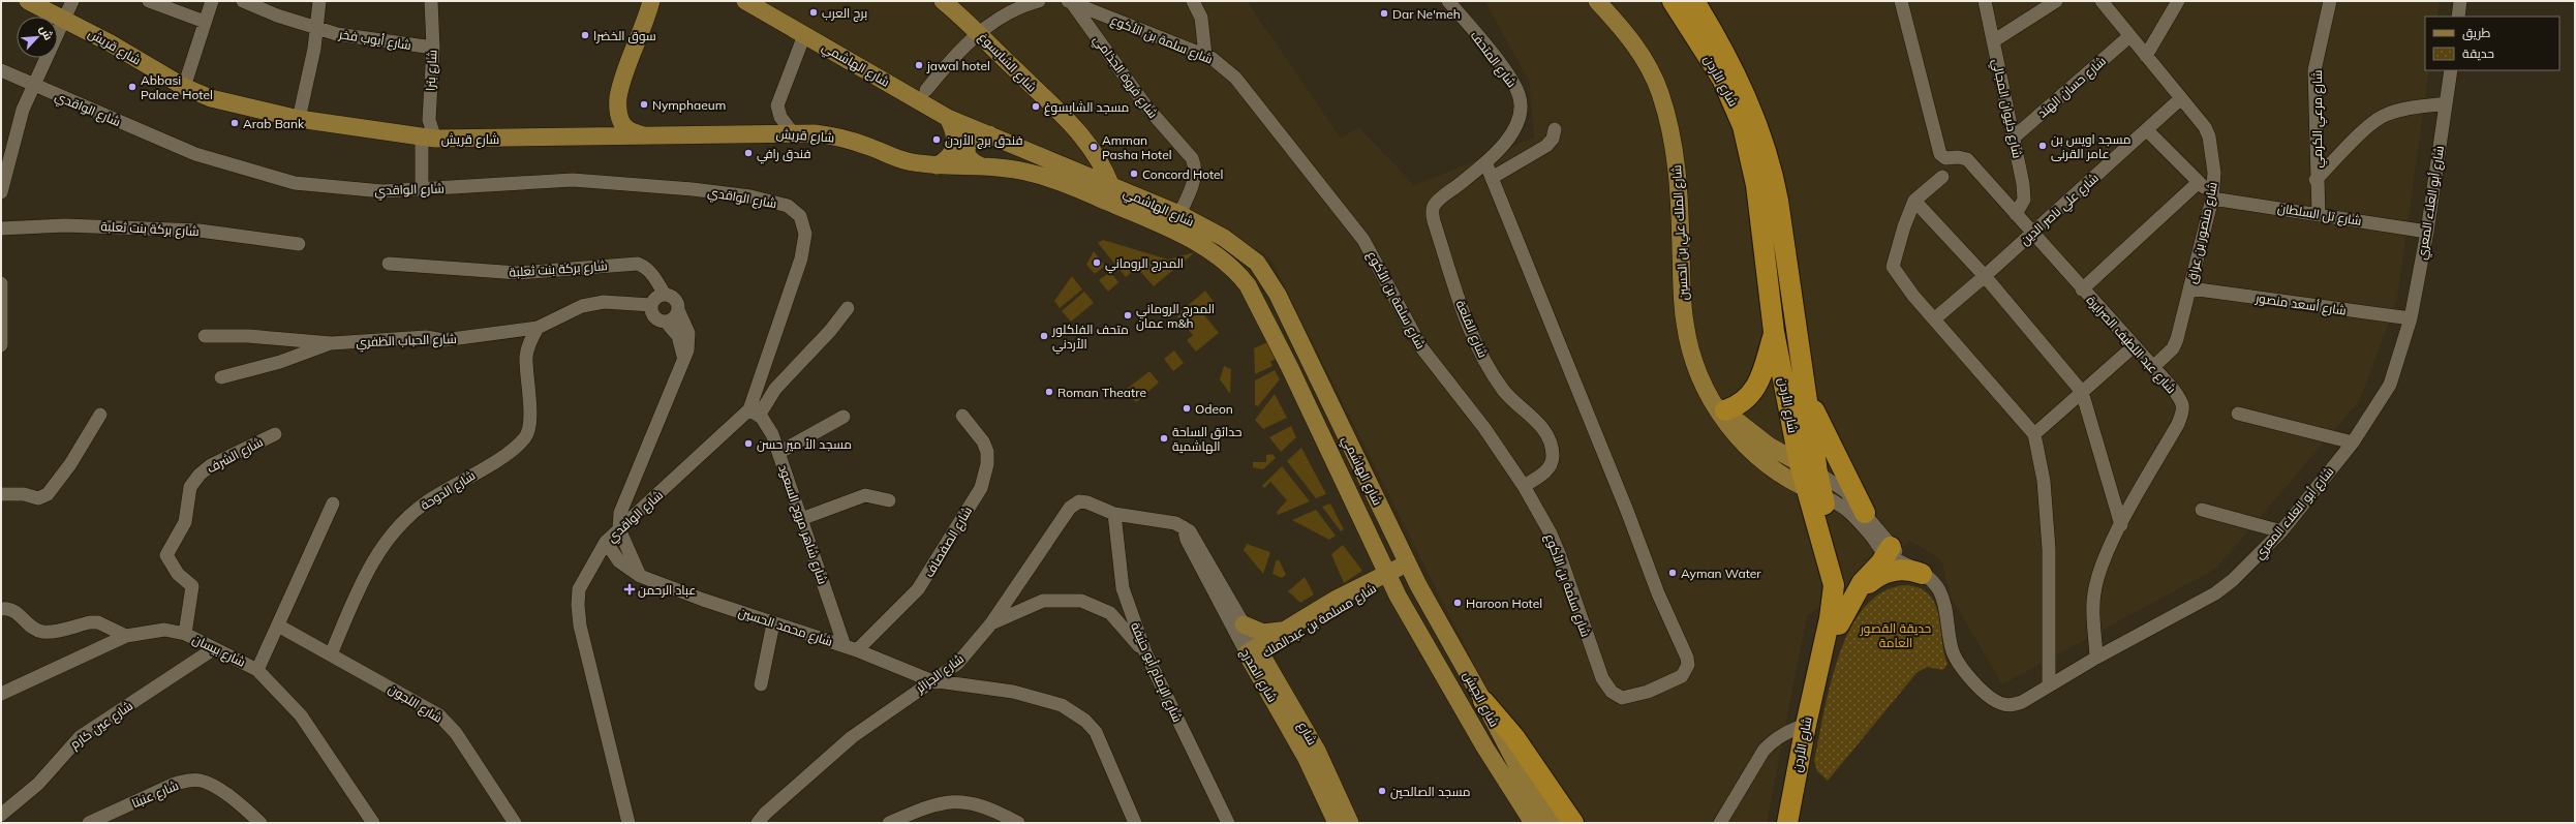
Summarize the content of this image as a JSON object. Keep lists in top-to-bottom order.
{
  "streets": {
    "highway": ["شارع الأردن"],
    "main road": [
      "شارع قريش",
      "شارع الشابسوغ",
      "شارع الهاشمي",
      "شارع الملك علي بن الحسين",
      "شارع مسلمة بن عبدالملك",
      "شارع المدرج",
      "شارع الجيش",
      "شارع"
    ],
    "street": [
      "شارع أيوب فخر",
      "شارع سلمة بن الأكوع",
      "شارع المتحف",
      "شارع بترا",
      "شارع فروة الجذامي",
      "شارع حسان الهند",
      "شارع الواقدي",
      "شارع دليوان المجالي",
      "شارع مرعي الكرمي",
      "شارع أبو العلاء المعري",
      "شارع علي ناصر الدين",
      "شارع تل السلطان",
      "شارع بركة بنت ثعلبة",
      "شارع منصور بن عراق",
      "شارع أسعد منصور",
      "شارع القلعة",
      "شارع الحباب الظفري",
      "شارع عبد اللطيف الصرايرة",
      "شارع الشرف",
      "شارع الدوحة",
      "شارع شاهر مروح السعود",
      "شارع الصفصاف",
      "شارع محمد الحسين",
      "شارع بيسان",
      "شارع الإمام أبو حنيفة",
      "شارع الجزائر",
      "شارع اللجون",
      "شارع عين كارم",
      "شارع عنبتا"
    ]
  },
  "crossings": [
    ["شارع أيوب فخر", "شارع بترا"],
    ["شارع سلمة بن الأكوع", "شارع المتحف"],
    ["شارع سلمة بن الأكوع", "شارع فروة الجذامي"],
    ["شارع سلمة بن الأكوع", "شارع القلعة"],
    ["شارع قريش", "شارع الهاشمي"],
    ["شارع قريش", "شارع بترا"],
    ["شارع المتحف", "شارع القلعة"],
    ["شارع الشابسوغ", "شارع الهاشمي"],
    ["شارع الهاشمي", "شارع فروة الجذامي"],
    ["شارع الهاشمي", "شارع مسلمة بن عبدالملك"],
    ["شارع الهاشمي", "شارع الجيش"],
    ["شارع بترا", "شارع الواقدي"],
    ["شارع الأردن", "شارع أبو العلاء المعري"],
    ["شارع الأردن", "شارع الملك علي بن الحسين"],
    ["شارع حسان الهند", "شارع دليوان المجالي"],
    ["شارع حسان الهند", "شارع منصور بن عراق"],
    ["شارع الواقدي", "شارع شاهر مروح السعود"],
    ["شارع الواقدي", "شارع محمد الحسين"],
    ["شارع دليوان المجالي", "شارع عبد اللطيف الصرايرة"],
    ["شارع مرعي الكرمي", "شارع تل السلطان"],
    ["شارع أبو العلاء المعري", "شارع تل السلطان"],
    ["شارع أبو العلاء المعري", "شارع الملك علي بن الحسين"],
    ["شارع أبو العلاء المعري", "شارع أسعد منصور"],
    ["شارع أبو العلاء المعري", "شارع عبد اللطيف الصرايرة"],
    ["شارع علي ناصر الدين", "شارع منصور بن عراق"],
    ["شارع علي ناصر الدين", "شارع عبد اللطيف الصرايرة"],
    ["شارع تل السلطان", "شارع منصور بن عراق"],
    ["شارع بركة بنت ثعلبة", "شارع الحباب الظفري"],
    ["شارع منصور بن عراق", "شارع أسعد منصور"],
    ["شارع منصور بن عراق", "شارع عبد اللطيف الصرايرة"],
    ["شارع الحباب الظفري", "شارع الدوحة"],
    ["شارع الشرف", "شارع بيسان"],
    ["شارع الدوحة", "شارع اللجون"],
    ["شارع شاهر مروح السعود", "شارع الصفصاف"],
    ["شارع شاهر مروح السعود", "شارع محمد الحسين"],
    ["شارع الصفصاف", "شارع محمد الحسين"],
    ["شارع مسلمة بن عبدالملك", "شارع المدرج"],
    ["شارع مسلمة بن عبدالملك", "شارع الجيش"],
    ["شارع مسلمة بن عبدالملك", "شارع"],
    ["شارع محمد الحسين", "شارع الجزائر"],
    ["شارع بيسان", "شارع عين كارم"],
    ["شارع الإمام أبو حنيفة", "شارع الجزائر"],
    ["شارع الإمام أبو حنيفة", "شارع المدرج"],
    ["شارع الجزائر", "شارع المدرج"],
    ["شارع المدرج", "شارع"]
  ],
  "parks": ["حديقة القصور العامة"],
  "places": {
    "other": [
      "برج العرب",
      "Dar Ne'meh",
      "سوق الخضرا",
      "jawal hotel",
      "Abbasi Palace Hotel",
      "Nymphaeum",
      "مسجد الشابسوغ",
      "Arab Bank",
      "فندق برج الأردن",
      "مسجد اويس بن عامر القرنى",
      "Amman Pasha Hotel",
      "فندق رافي",
      "Concord Hotel",
      "المدرج الروماني",
      "المدرج الروماني عمان m&h",
      "متحف الفلكلور الأردني",
      "Roman Theatre",
      "Odeon",
      "حدائق الساحة الهاشمية",
      "مسجد الأ مير حسن",
      "Ayman Water",
      "Haroon Hotel",
      "مسجد الصالحين"
    ],
    "health": ["عباد الرحمن"]
  },
  "legend": ["طريق", "حديقة"],
  "north": "top right"
}
